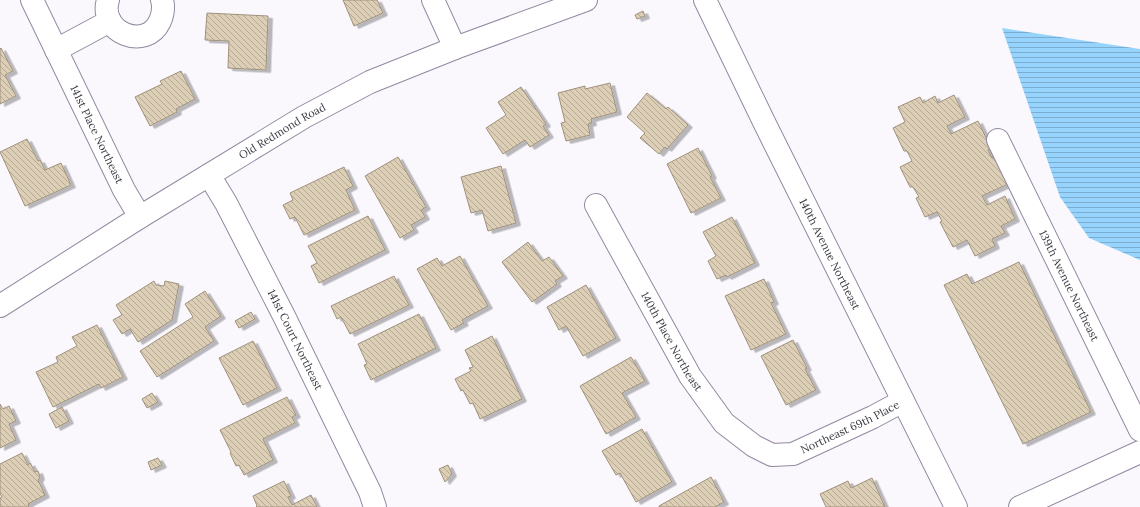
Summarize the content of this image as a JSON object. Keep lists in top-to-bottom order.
{
  "streets": {
    "street": [
      "Old Redmond Road",
      "141st Place Northeast",
      "140th Avenue Northeast",
      "139th Avenue Northeast",
      "141st Court Northeast",
      "140th Place Northeast",
      "Northeast 69th Place"
    ]
  },
  "crossings": [
    ["Old Redmond Road", "141st Place Northeast"],
    ["Old Redmond Road", "141st Court Northeast"],
    ["140th Avenue Northeast", "Northeast 69th Place"],
    ["140th Place Northeast", "Northeast 69th Place"]
  ]
}
